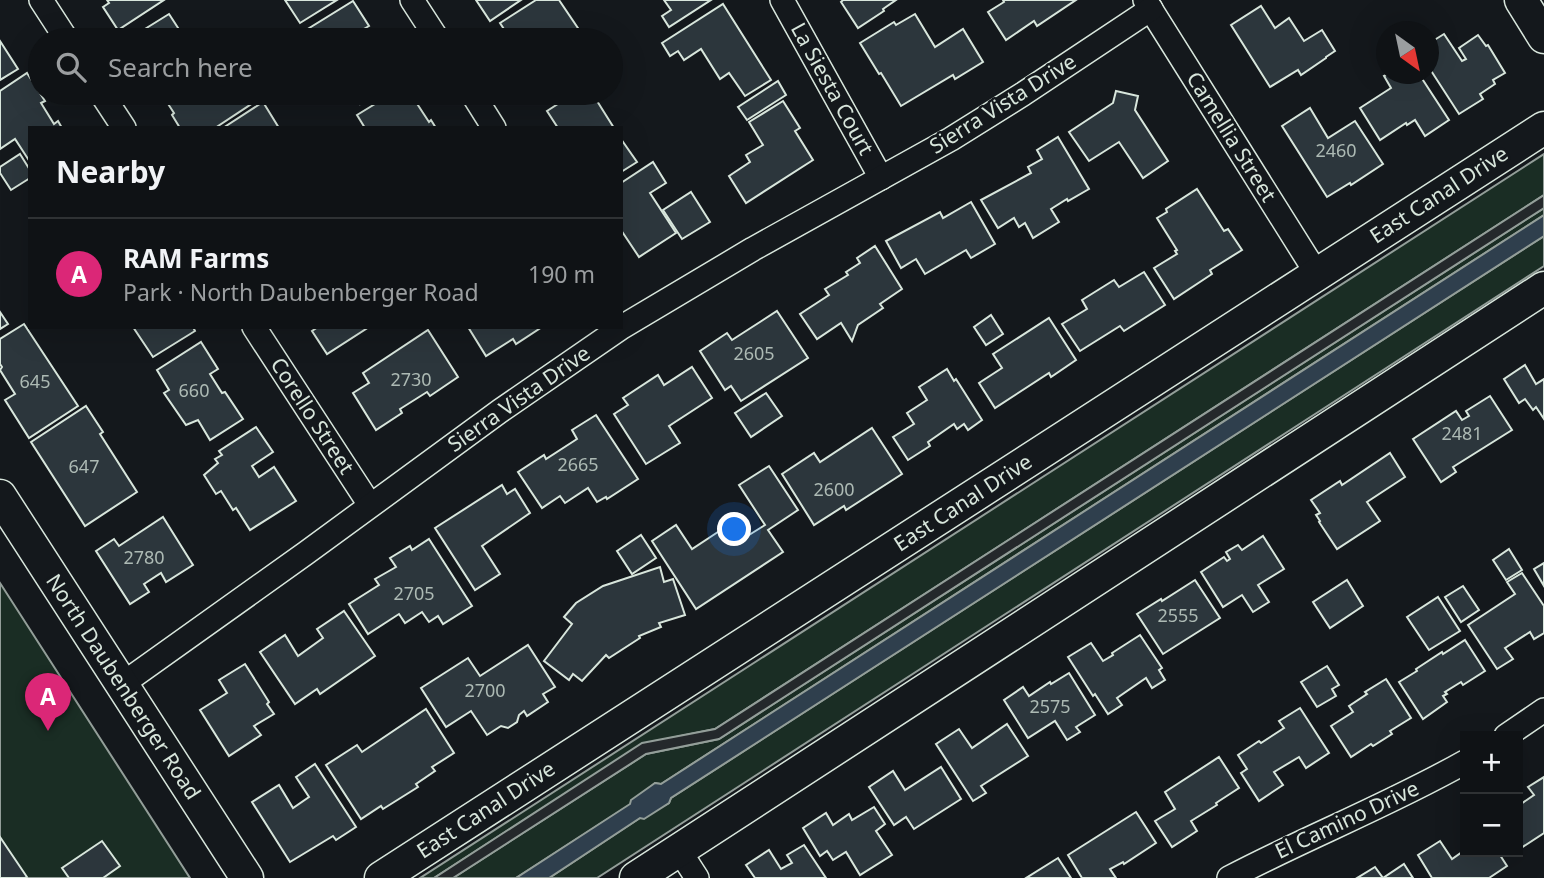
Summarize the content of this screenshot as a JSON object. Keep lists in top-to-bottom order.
{
  "streets": {
    "main road": ["East Canal Drive", "North Daubenberger Road"],
    "street": [
      "La Siesta Court",
      "Sierra Vista Drive",
      "Camellia Street",
      "Corello Street",
      "El Camino Drive"
    ]
  },
  "crossings": [
    ["La Siesta Court", "Sierra Vista Drive"],
    ["Sierra Vista Drive", "Camellia Street"],
    ["Sierra Vista Drive", "Corello Street"],
    ["Sierra Vista Drive", "North Daubenberger Road"],
    ["Camellia Street", "East Canal Drive"]
  ],
  "house_numbers": [
    "2460",
    "2605",
    "2730",
    "645",
    "660",
    "2481",
    "2665",
    "647",
    "2600",
    "2780",
    "2705",
    "2555",
    "2700",
    "2575"
  ],
  "north": "bottom right",
  "page": {
    "search": "Search here",
    "heading": "Nearby",
    "list": [
      {
        "mark": "A",
        "name": "RAM Farms",
        "note": "Park · North Daubenberger Road",
        "value": "190 m"
      }
    ],
    "pins": "A",
    "map_buttons": ["+", "−"]
  }
}
